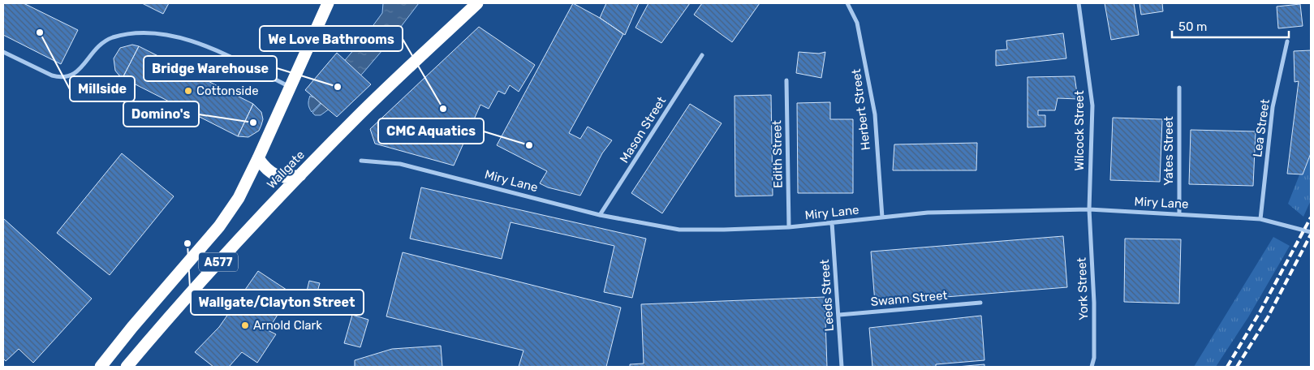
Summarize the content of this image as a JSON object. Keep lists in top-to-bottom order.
{
  "streets": {
    "highway": ["Wallgate", "A577"],
    "street": [
      "Herbert Street",
      "Lea Street",
      "Mason Street",
      "Wilcock Street",
      "Yates Street",
      "Edith Street",
      "Miry Lane",
      "York Street",
      "Leeds Street",
      "Swann Street"
    ]
  },
  "crossings": [
    ["Herbert Street", "Miry Lane"],
    ["Lea Street", "Miry Lane"],
    ["Mason Street", "Miry Lane"],
    ["Wilcock Street", "Miry Lane"],
    ["Wilcock Street", "York Street"],
    ["Yates Street", "Miry Lane"],
    ["Edith Street", "Miry Lane"],
    ["Wallgate", "A577"],
    ["Miry Lane", "York Street"],
    ["Miry Lane", "Leeds Street"],
    ["Leeds Street", "Swann Street"]
  ],
  "places": [
    "Millside",
    "Bridge Warehouse",
    "Cottonside",
    "We Love Bathrooms",
    "Domino's",
    "CMC Aquatics",
    "Wallgate/Clayton Street",
    "Arnold Clark"
  ],
  "scale_bar": "50 m"
}
